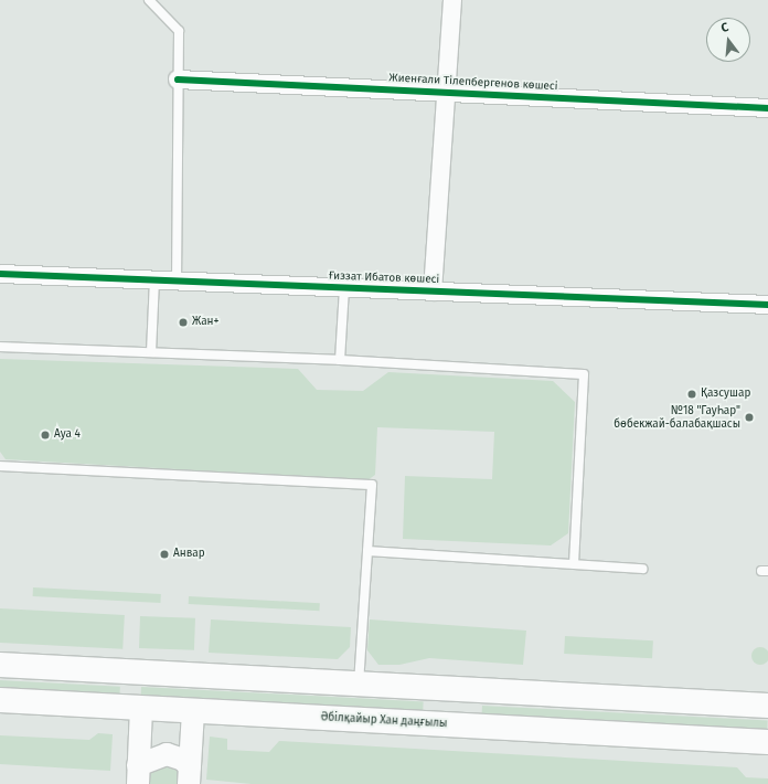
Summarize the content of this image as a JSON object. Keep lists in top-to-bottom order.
{
  "streets": {
    "main road": ["Әбілқайыр Хан даңғылы"],
    "street": ["Жиенғали Тілепбергенов көшесі", "Ғиззат Ибатов көшесі"]
  },
  "places": [
    "Жан+",
    "Қазсушар",
    "№18 \"ГауҺар\" бөбекжай-балабақшасы",
    "Aya 4",
    "Анвар"
  ],
  "north": "top"
}
